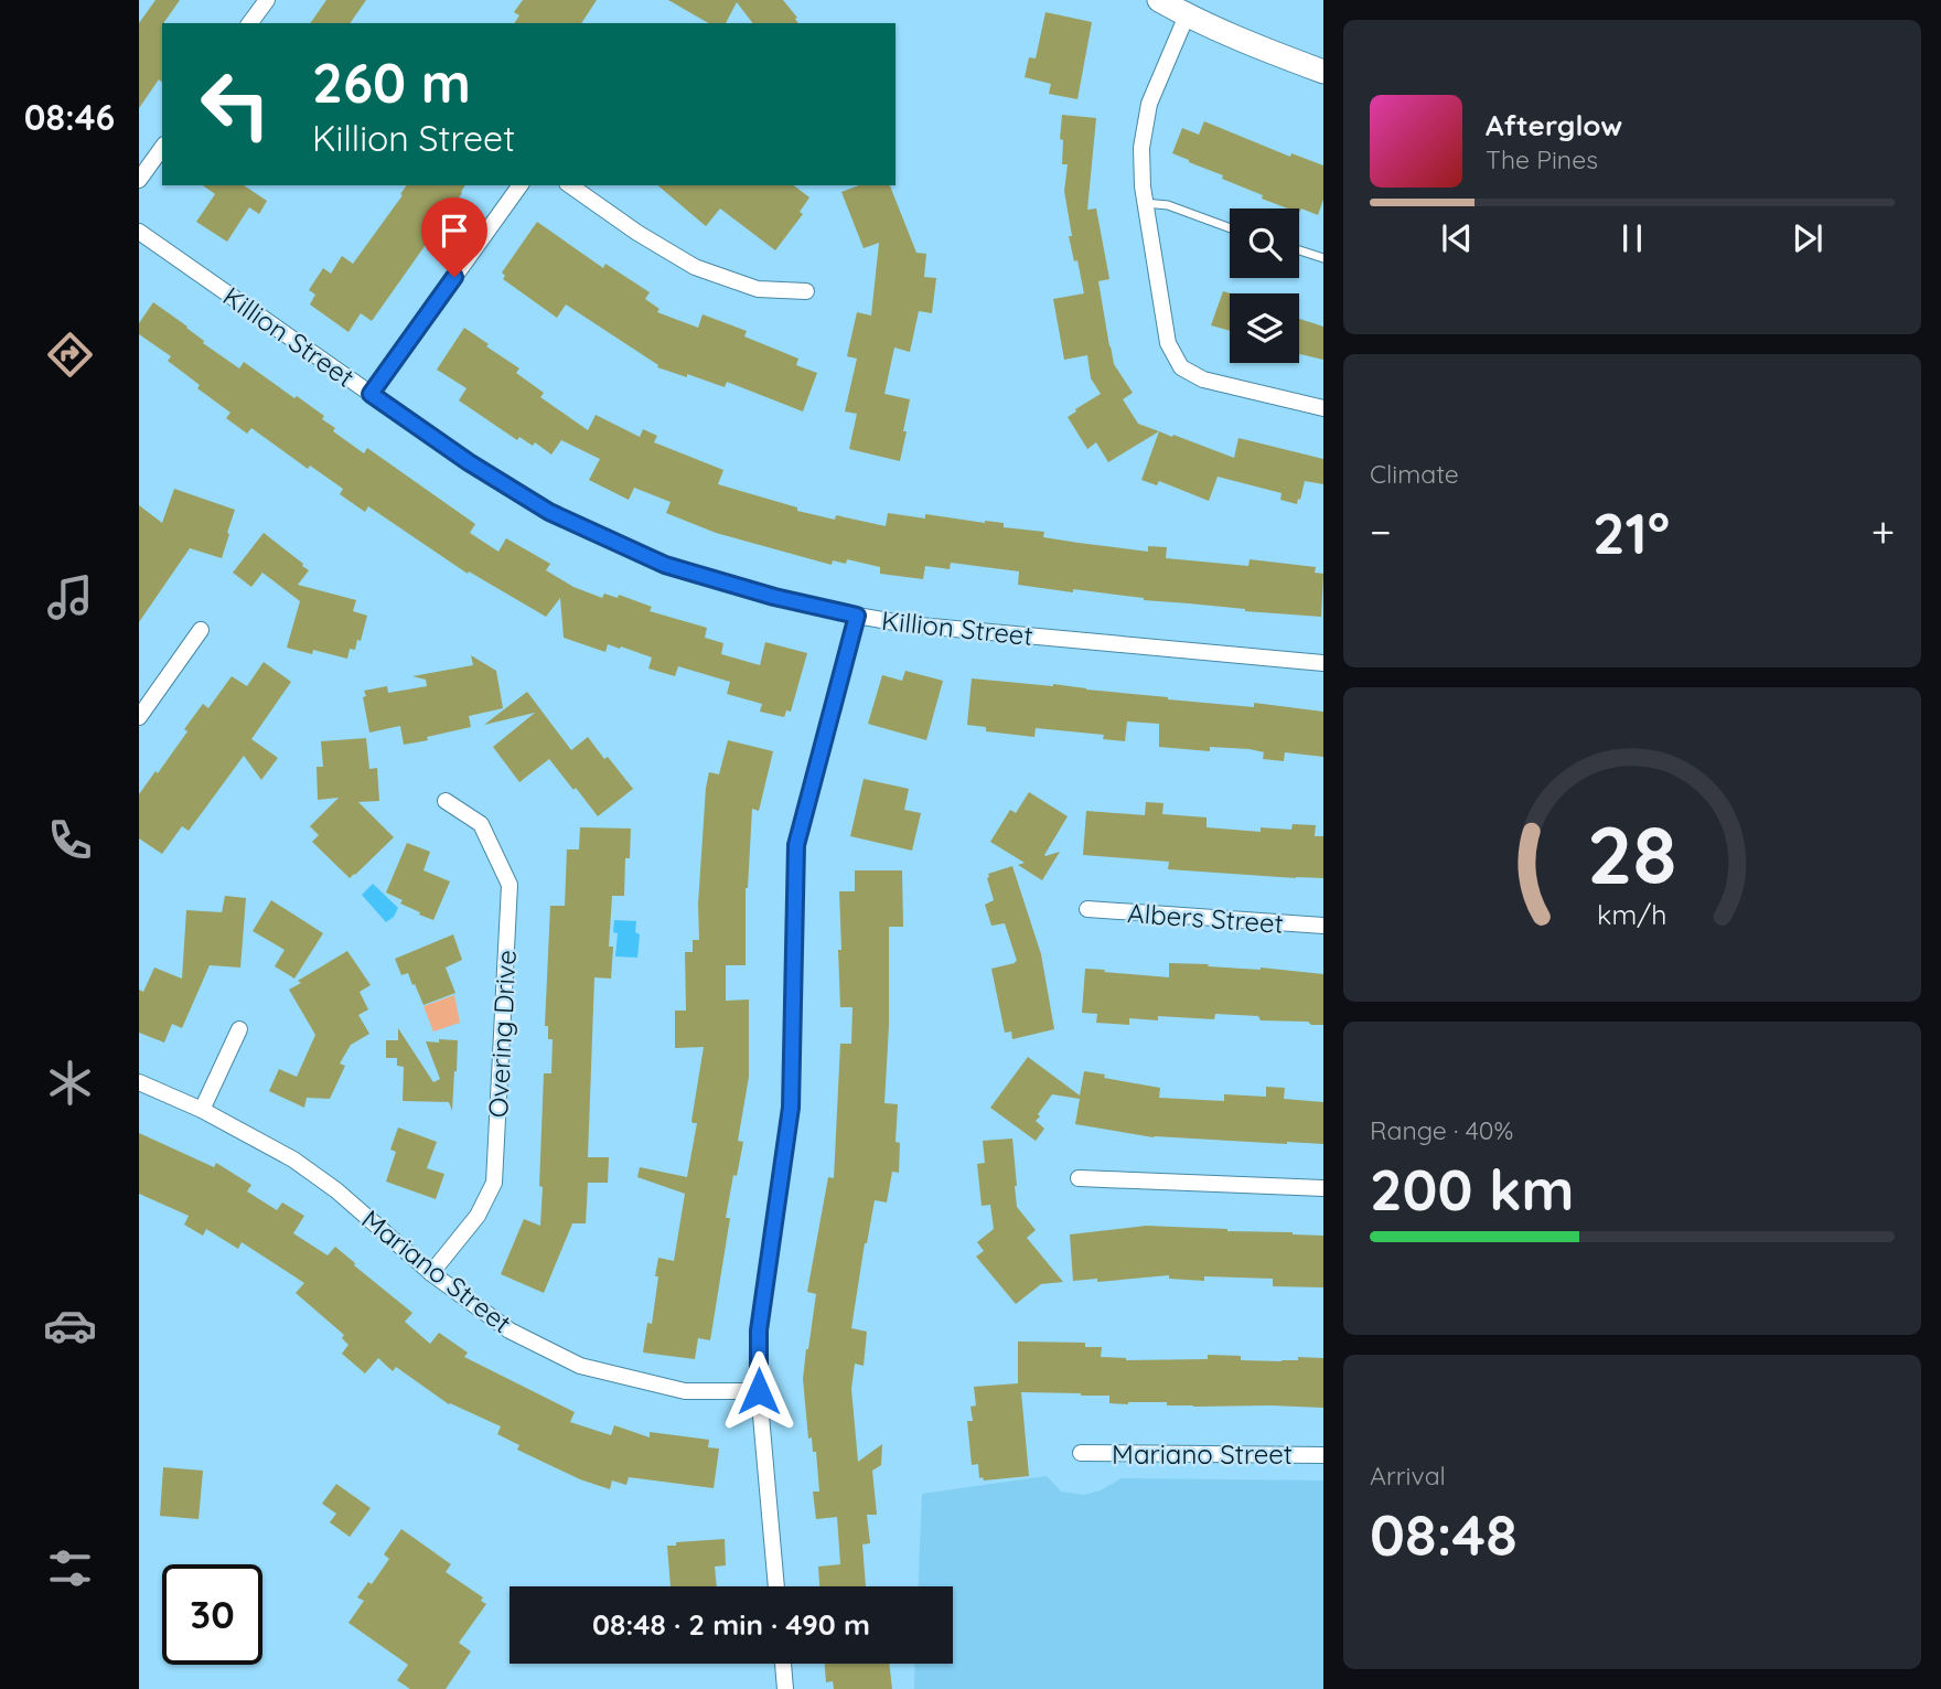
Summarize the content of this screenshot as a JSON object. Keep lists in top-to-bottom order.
{
  "streets": {
    "street": [
      "Killion Street",
      "Albers Street",
      "Overing Drive",
      "Mariano Street"
    ]
  },
  "crossings": [
    ["Overing Drive", "Mariano Street"]
  ],
  "page": {
    "tabs": "08:46",
    "turn": ["260 m", "Killion Street"],
    "song": ["Afterglow", "The Pines"],
    "tile": [
      "Climate",
      ["Range · 40%", "200 km"],
      ["Arrival", "08:48"]
    ],
    "heat": ["−", "21°", "+"],
    "limit": "30",
    "trip": "08:48 · 2 min · 490 m",
    "gauge": ["28", "km/h"]
  }
}
